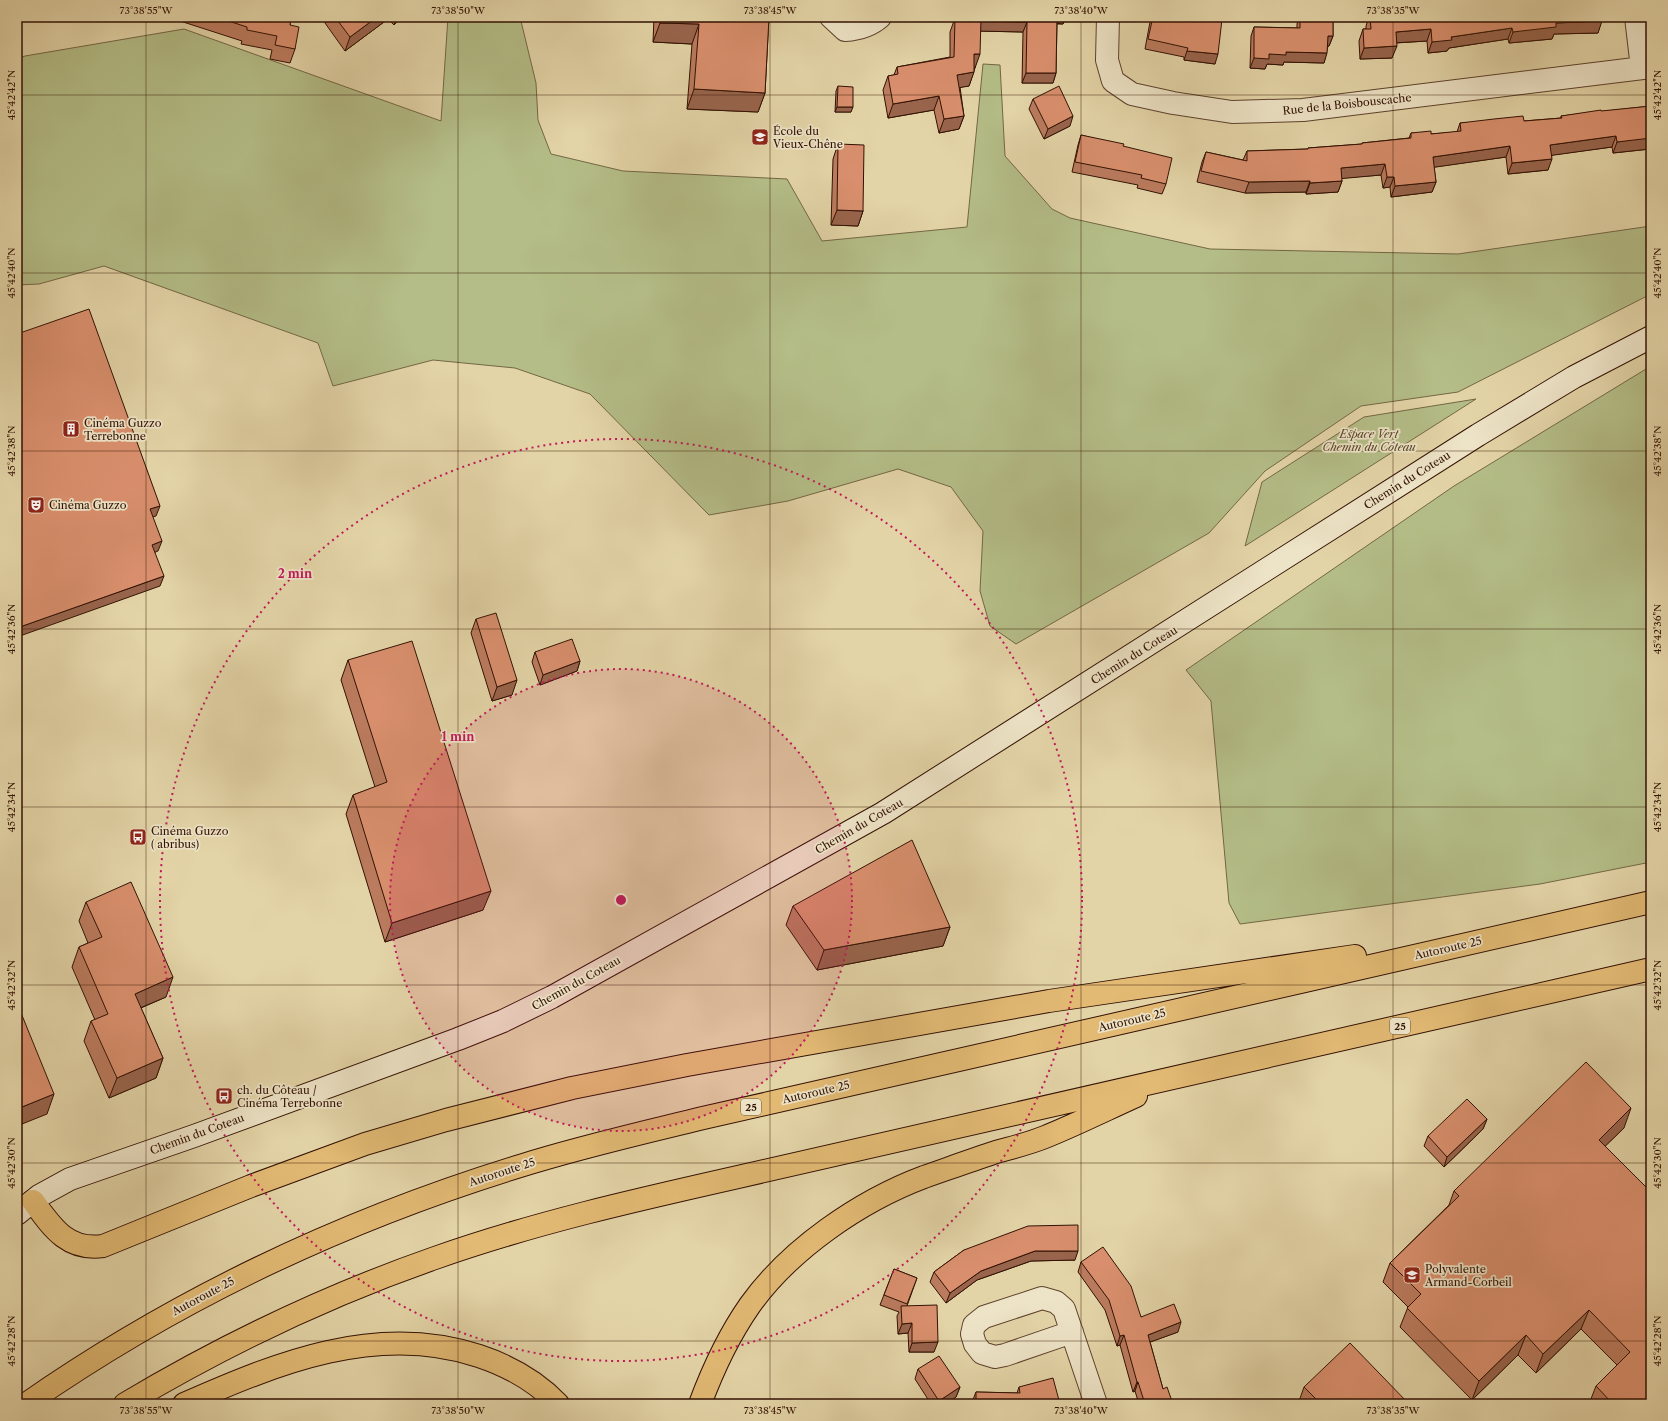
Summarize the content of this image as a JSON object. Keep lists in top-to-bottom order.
{
  "streets": {
    "highway": ["Autoroute 25", "25"],
    "street": ["Rue de la Boisbouscache", "Chemin du Coteau"]
  },
  "parks": ["Espace Vert Chemin du Côteau"],
  "places": {
    "school or university": ["École du Vieux-Chêne", "Polyvalente Armand-Corbeil"],
    "building": ["Cinéma Guzzo Terrebonne"],
    "theatre": ["Cinéma Guzzo"],
    "bus stop": ["Cinéma Guzzo ( abribus)", "ch. du Côteau / Cinéma Terrebonne"]
  },
  "coordinates": [
    "73°38'55\"W",
    "73°38'50\"W",
    "73°38'45\"W",
    "73°38'40\"W",
    "73°38'35\"W",
    "45°42'42\"N",
    "45°42'40\"N",
    "45°42'38\"N",
    "45°42'36\"N",
    "45°42'34\"N",
    "45°42'32\"N",
    "45°42'30\"N",
    "45°42'28\"N"
  ],
  "rings": ["2 min", "1 min"]
}
